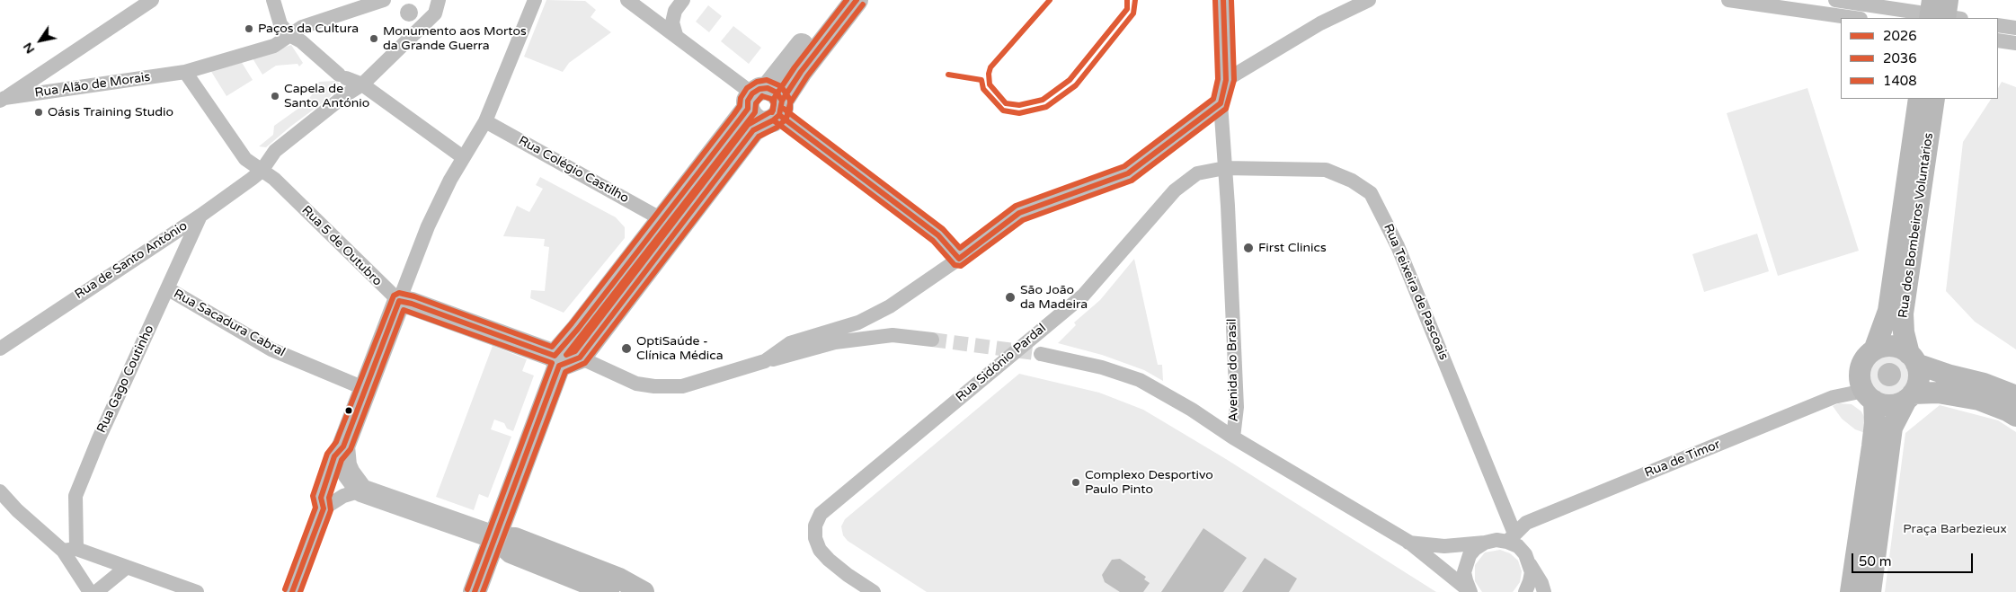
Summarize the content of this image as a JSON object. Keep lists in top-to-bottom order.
{
  "streets": {
    "main road": ["Rua 5 de Outubro"],
    "street": [
      "Rua Alão de Morais",
      "Rua Colégio Castilho",
      "Rua dos Bombeiros Voluntários",
      "Rua de Santo António",
      "Rua Teixeira de Pascoais",
      "Rua Sacadura Cabral",
      "Rua Sidónio Pardal",
      "Avenida do Brasil",
      "Rua Gago Coutinho",
      "Rua de Timor"
    ]
  },
  "crossings": [
    ["Rua Alão de Morais", "Rua 5 de Outubro"],
    ["Rua dos Bombeiros Voluntários", "Rua de Timor"],
    ["Rua 5 de Outubro", "Rua de Santo António"],
    ["Rua 5 de Outubro", "Avenida do Brasil"],
    ["Rua de Santo António", "Rua Gago Coutinho"],
    ["Rua Teixeira de Pascoais", "Rua Sidónio Pardal"],
    ["Rua Teixeira de Pascoais", "Avenida do Brasil"],
    ["Rua Teixeira de Pascoais", "Rua de Timor"],
    ["Rua Sacadura Cabral", "Rua Gago Coutinho"],
    ["Rua Sidónio Pardal", "Avenida do Brasil"],
    ["Avenida do Brasil", "Rua de Timor"]
  ],
  "parks": ["Praça Barbezieux"],
  "places": [
    "Paços da Cultura",
    "Monumento aos Mortos da Grande Guerra",
    "Capela de Santo António",
    "Oásis Training Studio",
    "First Clinics",
    "São João da Madeira",
    "OptiSaúde - Clínica Médica",
    "Complexo Desportivo Paulo Pinto"
  ],
  "lines": ["transit line 2026", "transit line 2036", "transit line 1408"],
  "legend": ["2026", "2036", "1408"],
  "scale_bar": "50 m",
  "north": "bottom left"
}
